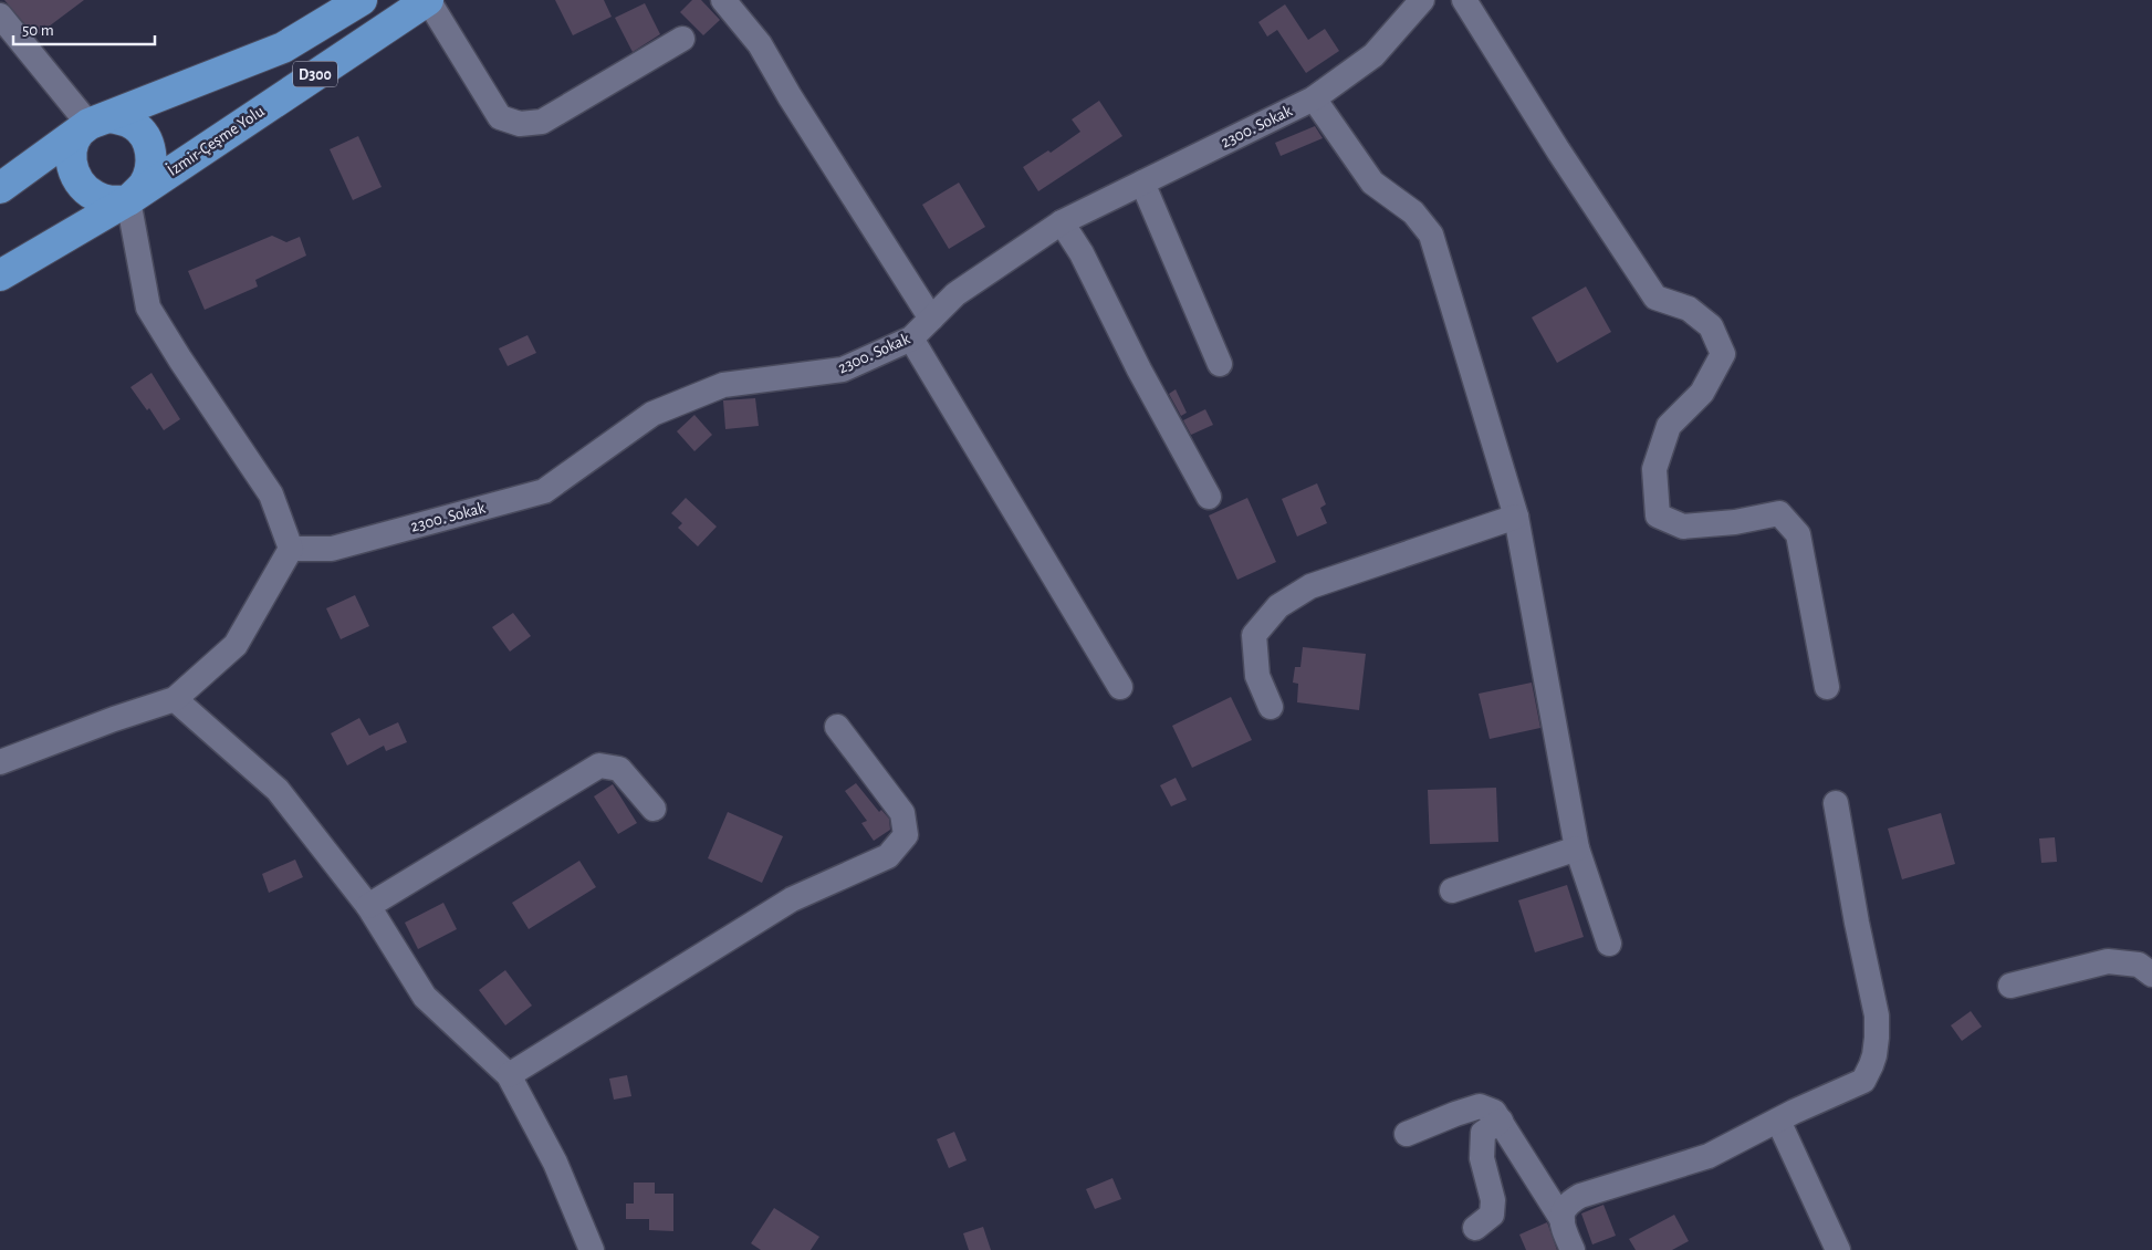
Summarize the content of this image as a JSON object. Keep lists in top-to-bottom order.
{
  "streets": {
    "highway": ["D300", "İzmir-Çeşme Yolu"],
    "street": ["2300. Sokak"]
  },
  "crossings": [
    ["D300", "İzmir-Çeşme Yolu"]
  ],
  "scale_bar": "50 m"
}
